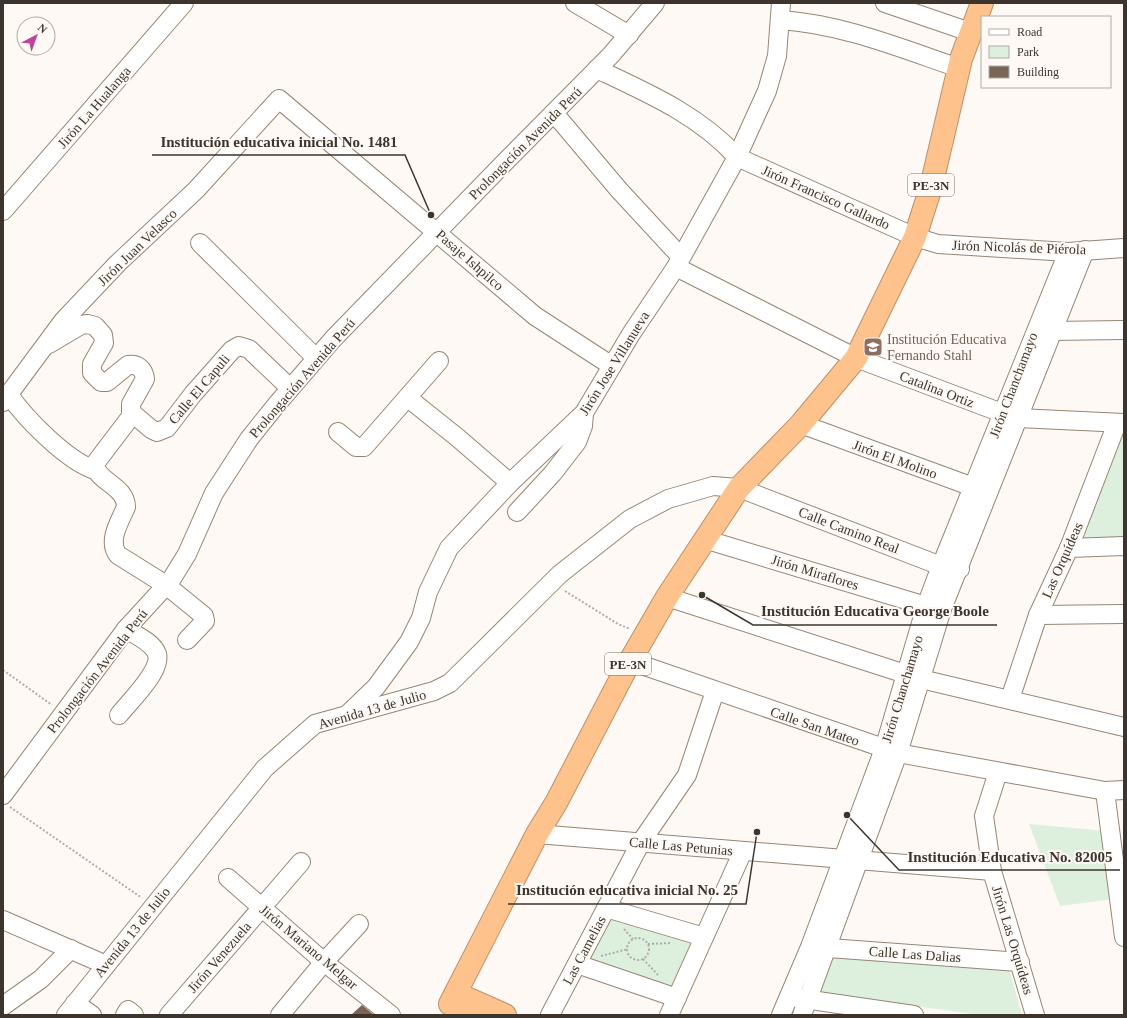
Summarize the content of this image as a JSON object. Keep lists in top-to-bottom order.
{
  "streets": {
    "highway": ["PE-3N"],
    "street": [
      "Jirón La Hualanga",
      "Prolongación Avenida Perú",
      "Jirón Francisco Gallardo",
      "Jirón Juan Velasco",
      "Jirón Nicolás de Piérola",
      "Pasaje Ishpilco",
      "Jirón Jose Villanueva",
      "Jirón Chanchamayo",
      "Calle El Capuli",
      "Catalina Ortiz",
      "Jirón El Molino",
      "Calle Camino Real",
      "Las Orquídeas",
      "Jirón Miraflores",
      "Avenida 13 de Julio",
      "Calle San Mateo",
      "Calle Las Petunias",
      "Jirón Las Orquídeas",
      "Jirón Mariano Melgar",
      "Las Camelias",
      "Calle Las Dalias",
      "Jirón Venezuela"
    ]
  },
  "crossings": [
    ["Prolongación Avenida Perú", "Pasaje Ishpilco"],
    ["Prolongación Avenida Perú", "Calle El Capuli"],
    ["PE-3N", "Jirón Francisco Gallardo"],
    ["PE-3N", "Jirón Nicolás de Piérola"],
    ["PE-3N", "Catalina Ortiz"],
    ["PE-3N", "Jirón El Molino"],
    ["PE-3N", "Calle Camino Real"],
    ["PE-3N", "Jirón Miraflores"],
    ["PE-3N", "Avenida 13 de Julio"],
    ["PE-3N", "Calle San Mateo"],
    ["PE-3N", "Calle Las Petunias"],
    ["Jirón Francisco Gallardo", "Jirón Nicolás de Piérola"],
    ["Jirón Francisco Gallardo", "Jirón Jose Villanueva"],
    ["Jirón Juan Velasco", "Pasaje Ishpilco"],
    ["Jirón Nicolás de Piérola", "Jirón Chanchamayo"],
    ["Pasaje Ishpilco", "Jirón Jose Villanueva"],
    ["Jirón Jose Villanueva", "Catalina Ortiz"],
    ["Jirón Jose Villanueva", "Avenida 13 de Julio"],
    ["Jirón Chanchamayo", "Catalina Ortiz"],
    ["Jirón Chanchamayo", "Jirón El Molino"],
    ["Jirón Chanchamayo", "Calle Camino Real"],
    ["Jirón Chanchamayo", "Jirón Miraflores"],
    ["Jirón Chanchamayo", "Calle San Mateo"],
    ["Jirón Chanchamayo", "Calle Las Petunias"],
    ["Jirón Chanchamayo", "Calle Las Dalias"],
    ["Catalina Ortiz", "Las Orquídeas"],
    ["Calle Camino Real", "Avenida 13 de Julio"],
    ["Calle San Mateo", "Jirón Las Orquídeas"],
    ["Calle San Mateo", "Las Camelias"],
    ["Calle Las Petunias", "Jirón Las Orquídeas"],
    ["Calle Las Petunias", "Las Camelias"],
    ["Jirón Las Orquídeas", "Calle Las Dalias"],
    ["Jirón Mariano Melgar", "Jirón Venezuela"]
  ],
  "places": {
    "other": [
      "Institución educativa inicial No. 1481",
      "Institución Educativa George Boole",
      "Institución Educativa No. 82005",
      "Institución educativa inicial No. 25"
    ],
    "school or university": ["Institución Educativa Fernando Stahl"]
  },
  "legend": ["Road", "Park", "Building"],
  "north": "top right"
}
